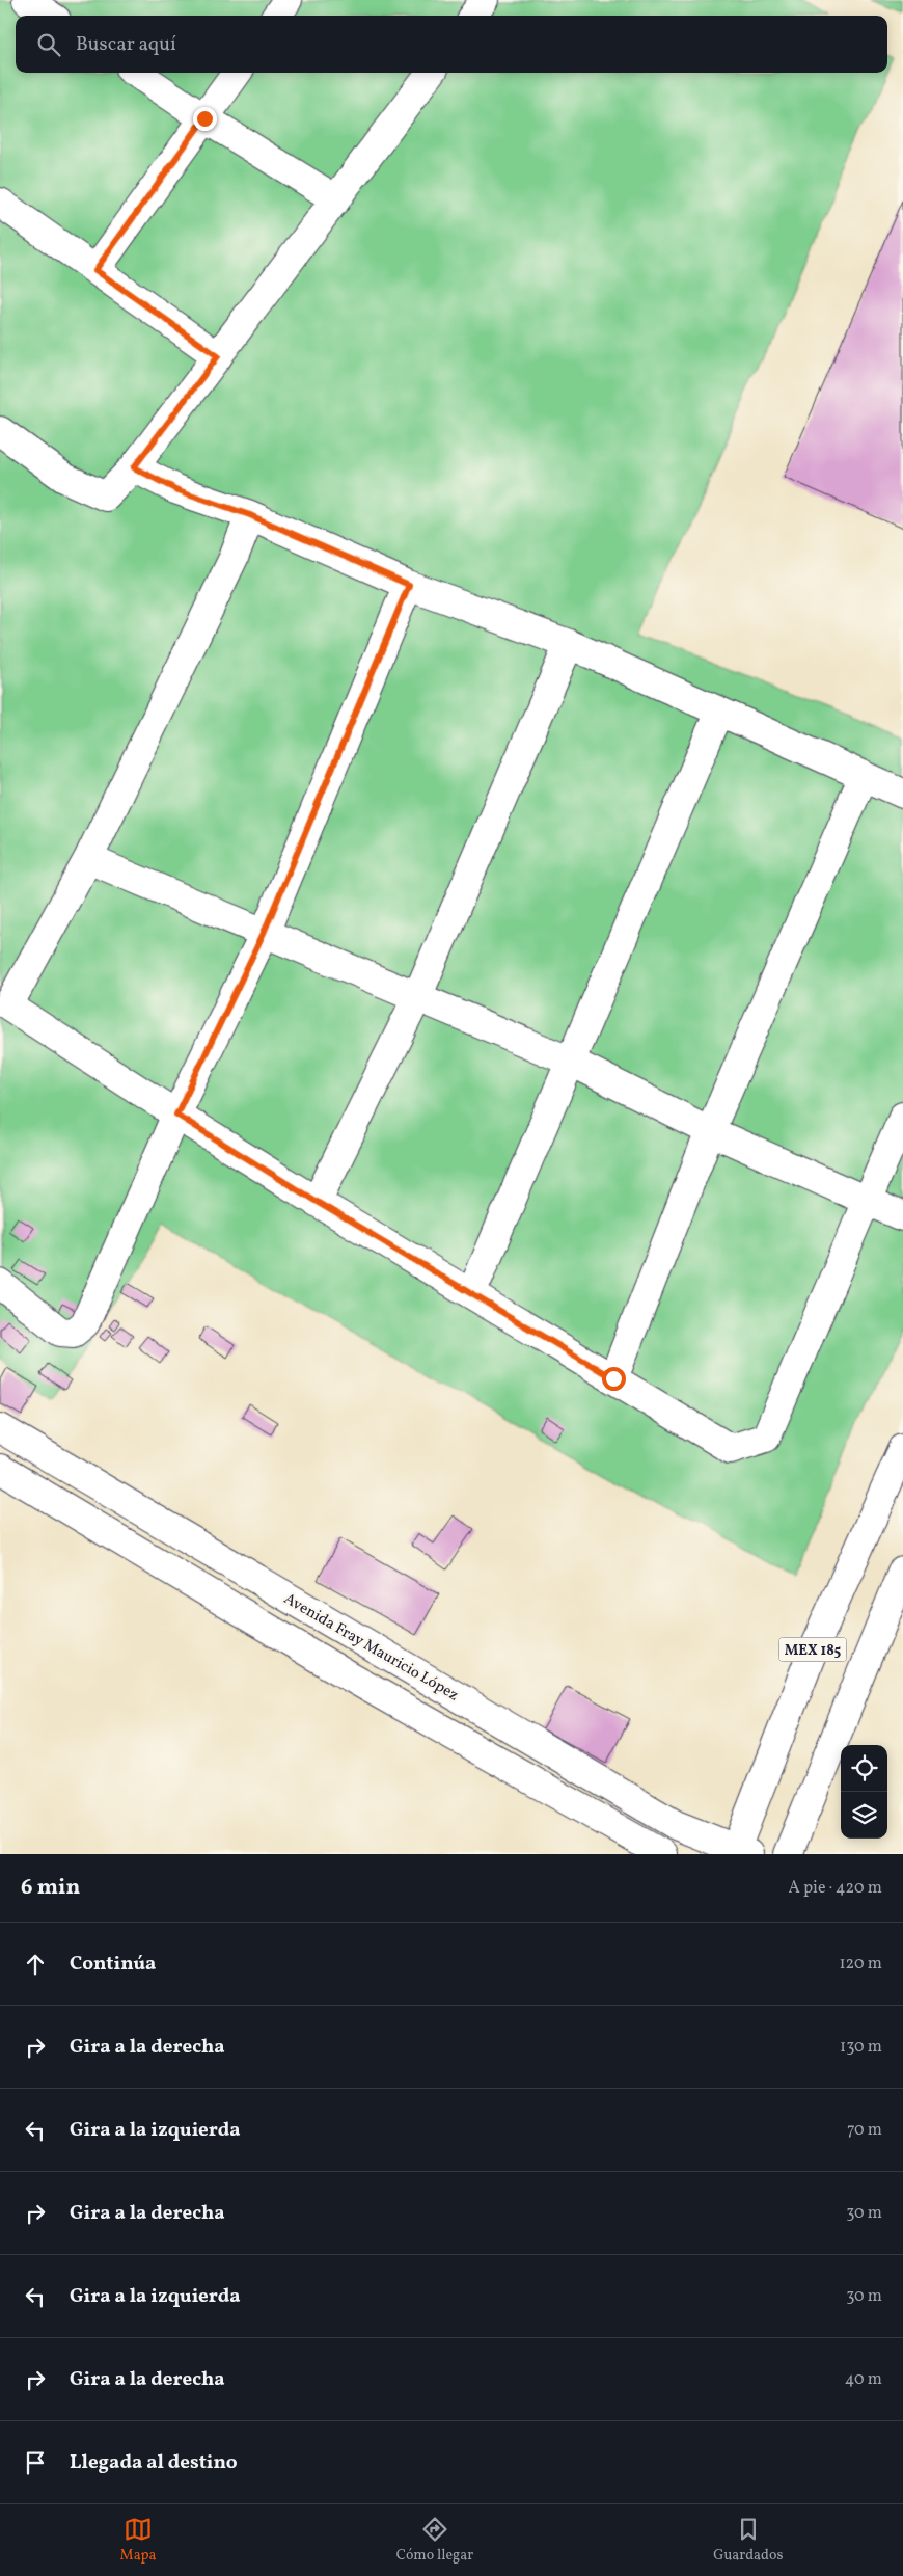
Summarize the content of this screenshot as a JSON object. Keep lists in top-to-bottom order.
{
  "streets": {
    "street": ["Avenida Fray Mauricio López", "MEX 185"]
  },
  "crossings": [
    ["Avenida Fray Mauricio López", "MEX 185"]
  ],
  "page": {
    "search": "Buscar aquí",
    "heading": ["6 min", "A pie · 420 m"],
    "list": [
      ["Continúa", "120 m"],
      ["Gira a la derecha", "130 m"],
      ["Gira a la izquierda", "70 m"],
      ["Gira a la derecha", "30 m"],
      ["Gira a la izquierda", "30 m"],
      ["Gira a la derecha", "40 m"],
      "Llegada al destino"
    ],
    "nav": ["Mapa", "Cómo llegar", "Guardados"]
  }
}
